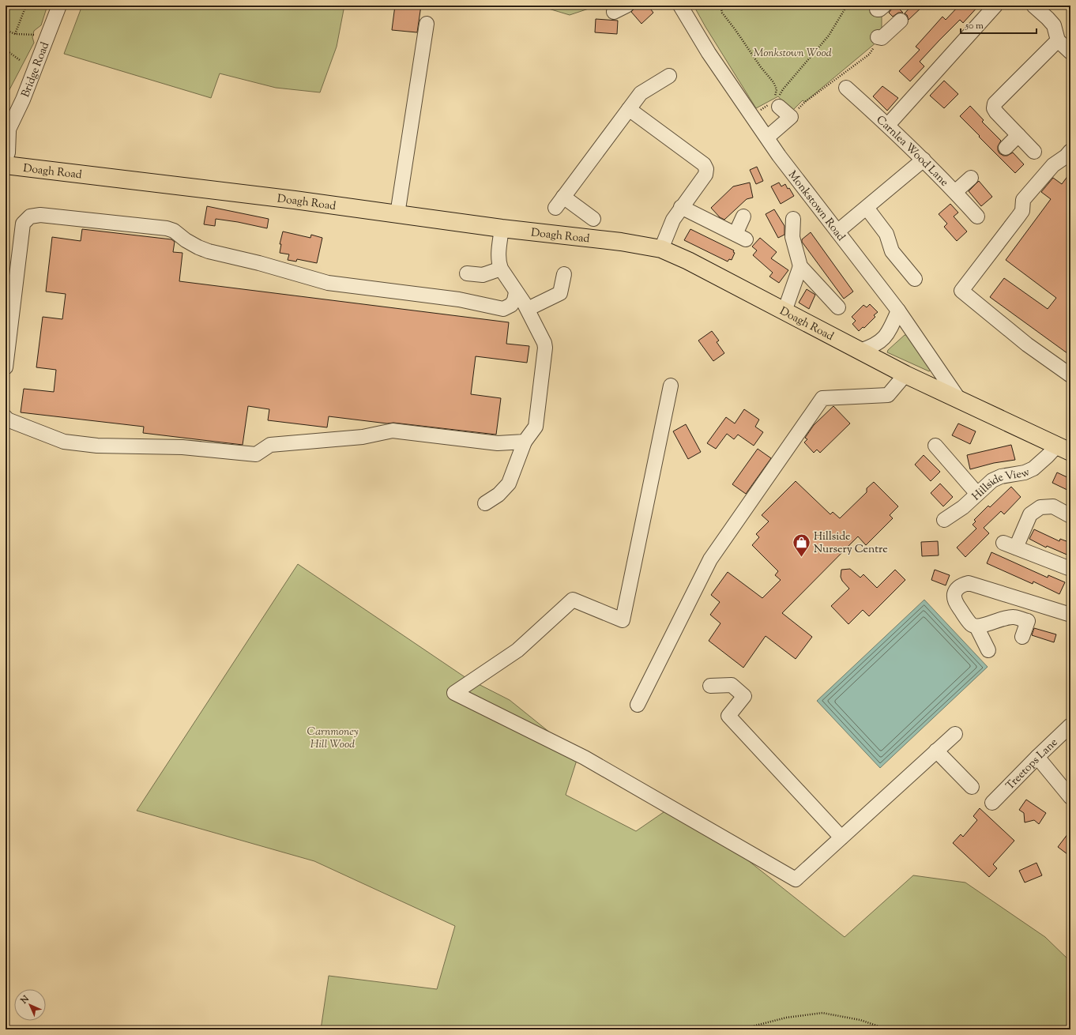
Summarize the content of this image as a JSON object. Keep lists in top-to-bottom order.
{
  "streets": {
    "main road": ["Doagh Road"],
    "street": [
      "Bridge Road",
      "Carnlea Wood Lane",
      "Monkstown Road",
      "Hillside View",
      "Treetops Lane"
    ]
  },
  "crossings": [
    ["Doagh Road", "Monkstown Road"],
    ["Doagh Road", "Hillside View"]
  ],
  "parks": ["Monkstown Wood", "Carnmoney Hill Wood"],
  "places": {
    "shop": ["Hillside Nursery Centre"]
  },
  "scale_bar": "50 m",
  "north": "top left"
}
